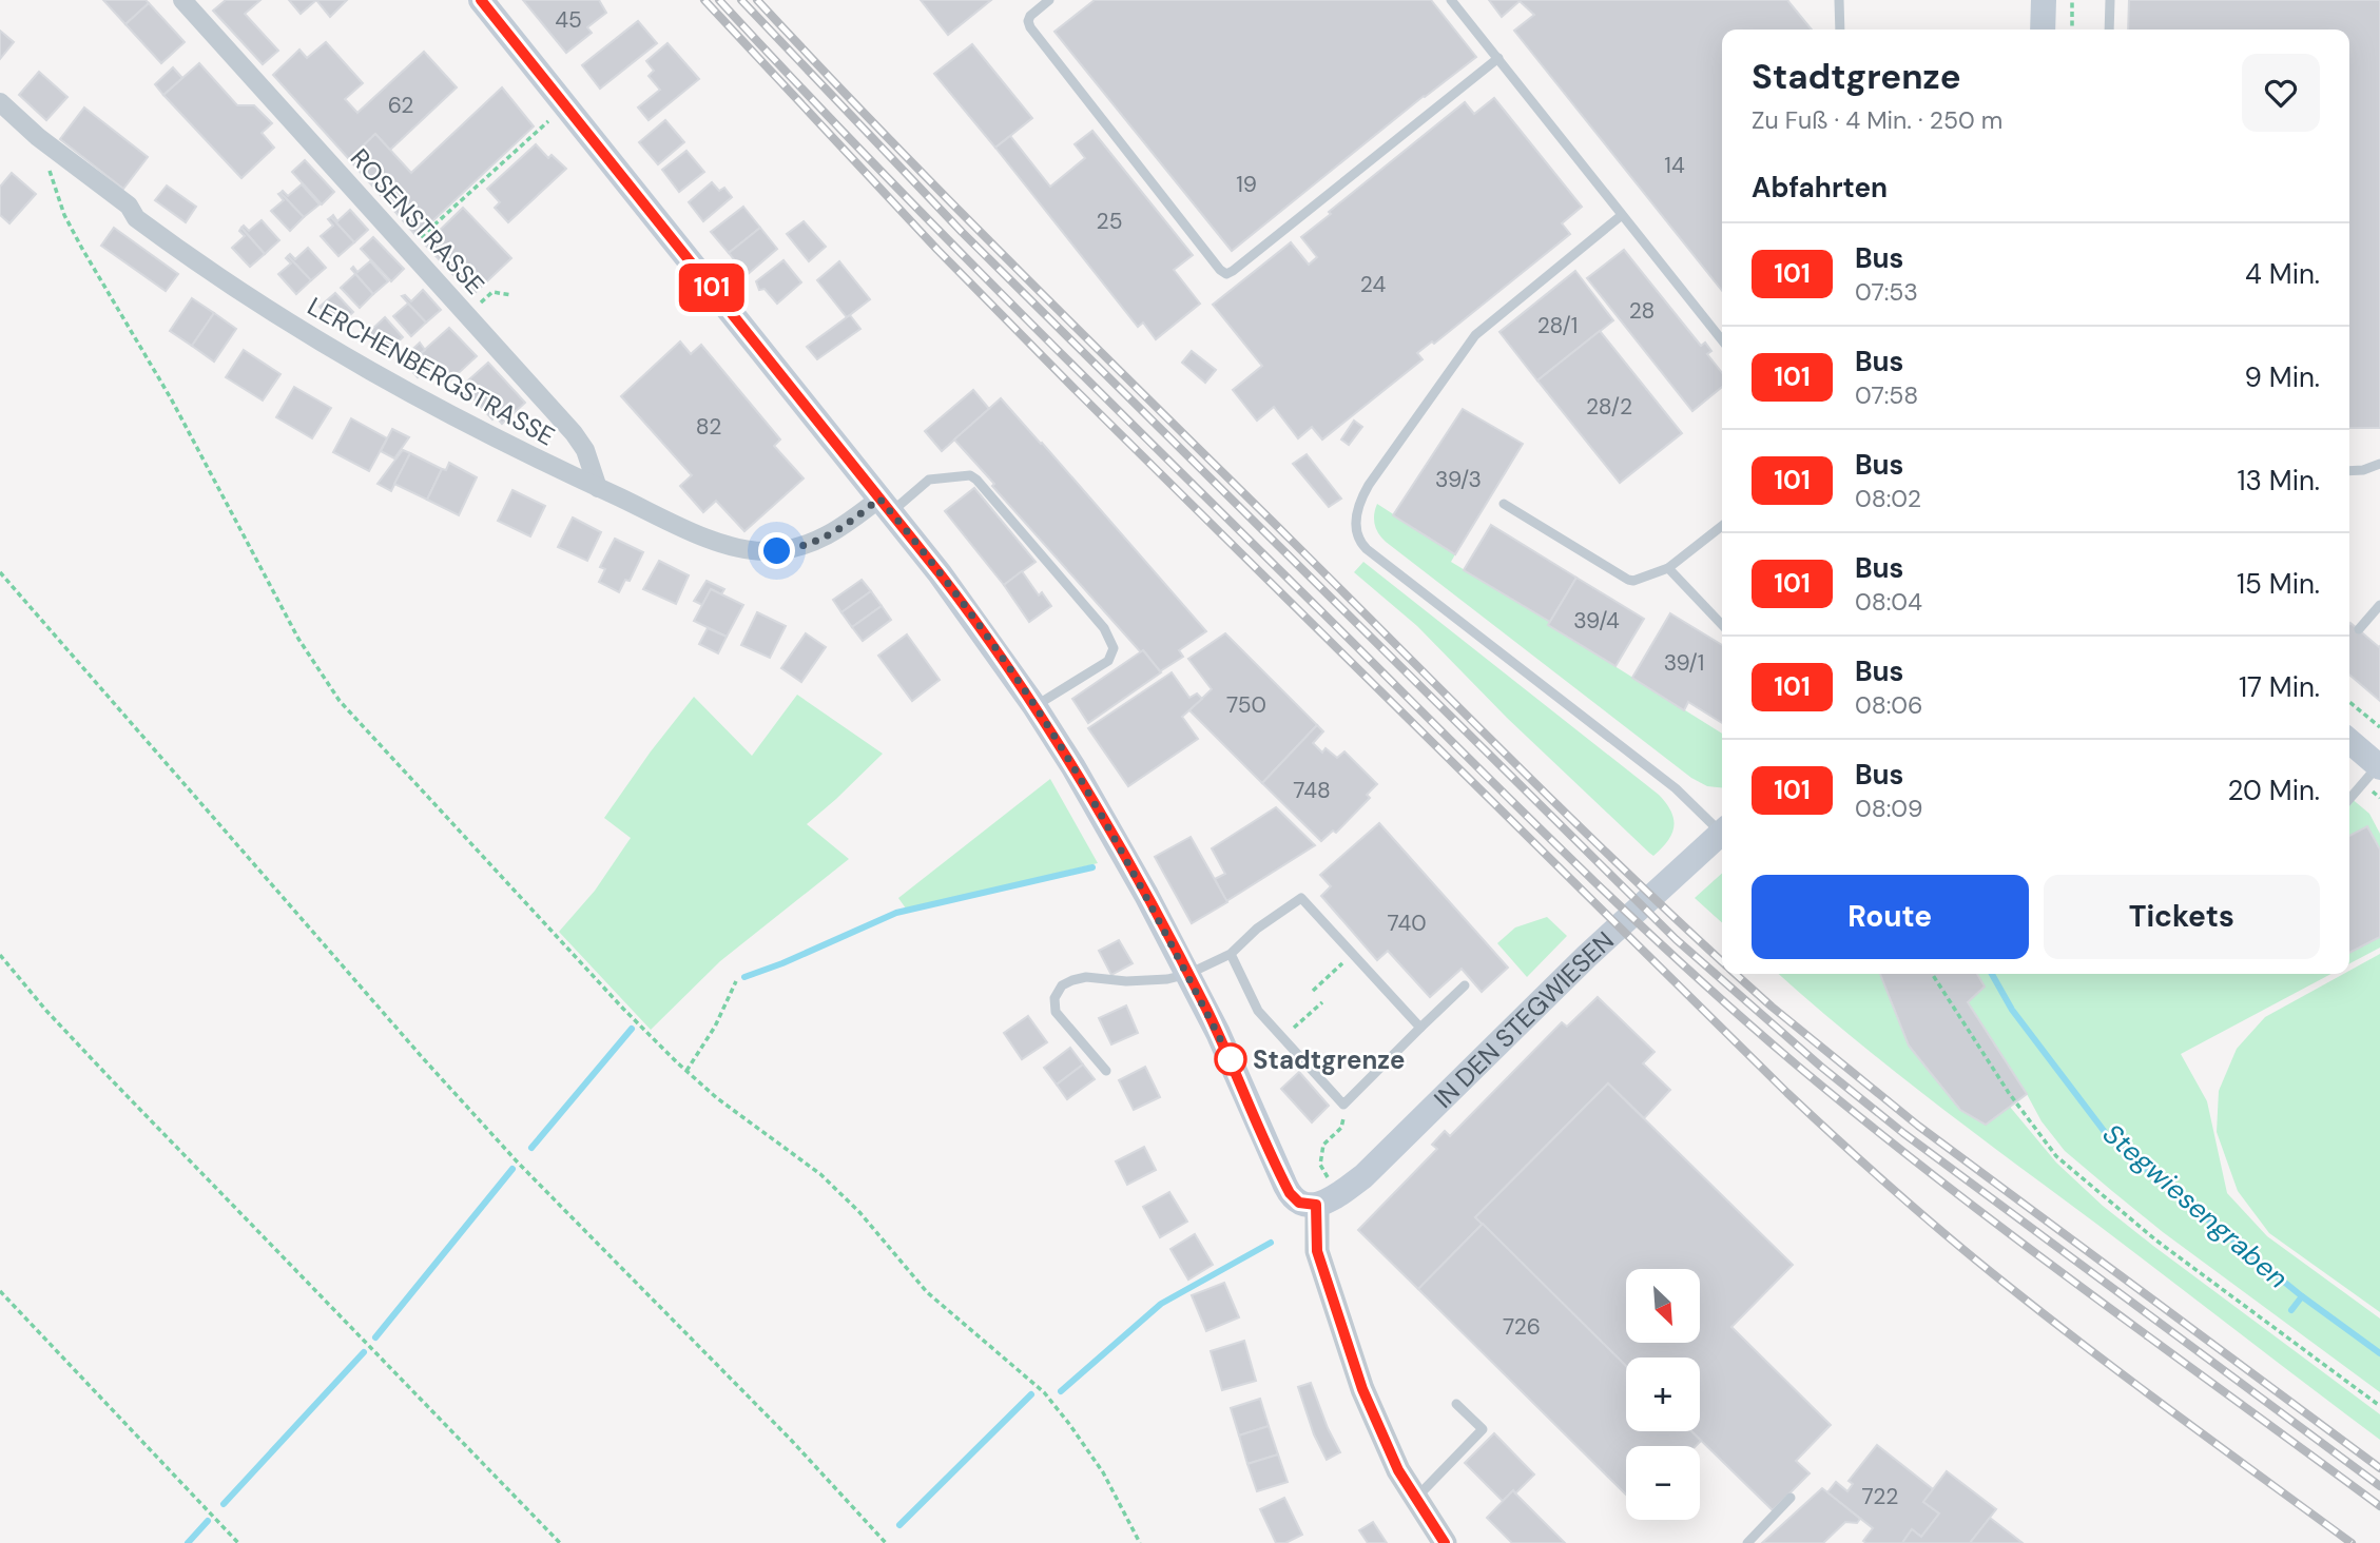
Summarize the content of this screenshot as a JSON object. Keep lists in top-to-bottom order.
{
  "streets": {
    "main road": ["IN DEN STEGWIESEN"],
    "street": ["ROSENSTRASSE", "LERCHENBERGSTRASSE"]
  },
  "crossings": [
    ["ROSENSTRASSE", "LERCHENBERGSTRASSE"]
  ],
  "water": ["Stegwiesengraben"],
  "places": ["Stadtgrenze"],
  "lines": ["bus line 101"],
  "house_numbers": [
    "45",
    "62",
    "14",
    "19",
    "25",
    "24",
    "28",
    "28/1",
    "28/2",
    "82",
    "39/3",
    "39/4",
    "39/1",
    "750",
    "748",
    "740",
    "726",
    "722"
  ],
  "north": "bottom right",
  "page": {
    "on_map": "101",
    "heading": [
      ["Stadtgrenze", "Zu Fuß · 4 Min. · 250 m"],
      "Abfahrten"
    ],
    "list": [
      {
        "mark": "101",
        "name": "Bus",
        "note": "07:53",
        "value": "4 Min."
      },
      {
        "mark": "101",
        "name": "Bus",
        "note": "07:58",
        "value": "9 Min."
      },
      {
        "mark": "101",
        "name": "Bus",
        "note": "08:02",
        "value": "13 Min."
      },
      {
        "mark": "101",
        "name": "Bus",
        "note": "08:04",
        "value": "15 Min."
      },
      {
        "mark": "101",
        "name": "Bus",
        "note": "08:06",
        "value": "17 Min."
      },
      {
        "mark": "101",
        "name": "Bus",
        "note": "08:09",
        "value": "20 Min."
      }
    ],
    "buttons": ["Route", "Tickets"],
    "map_buttons": ["+", "−"]
  }
}
